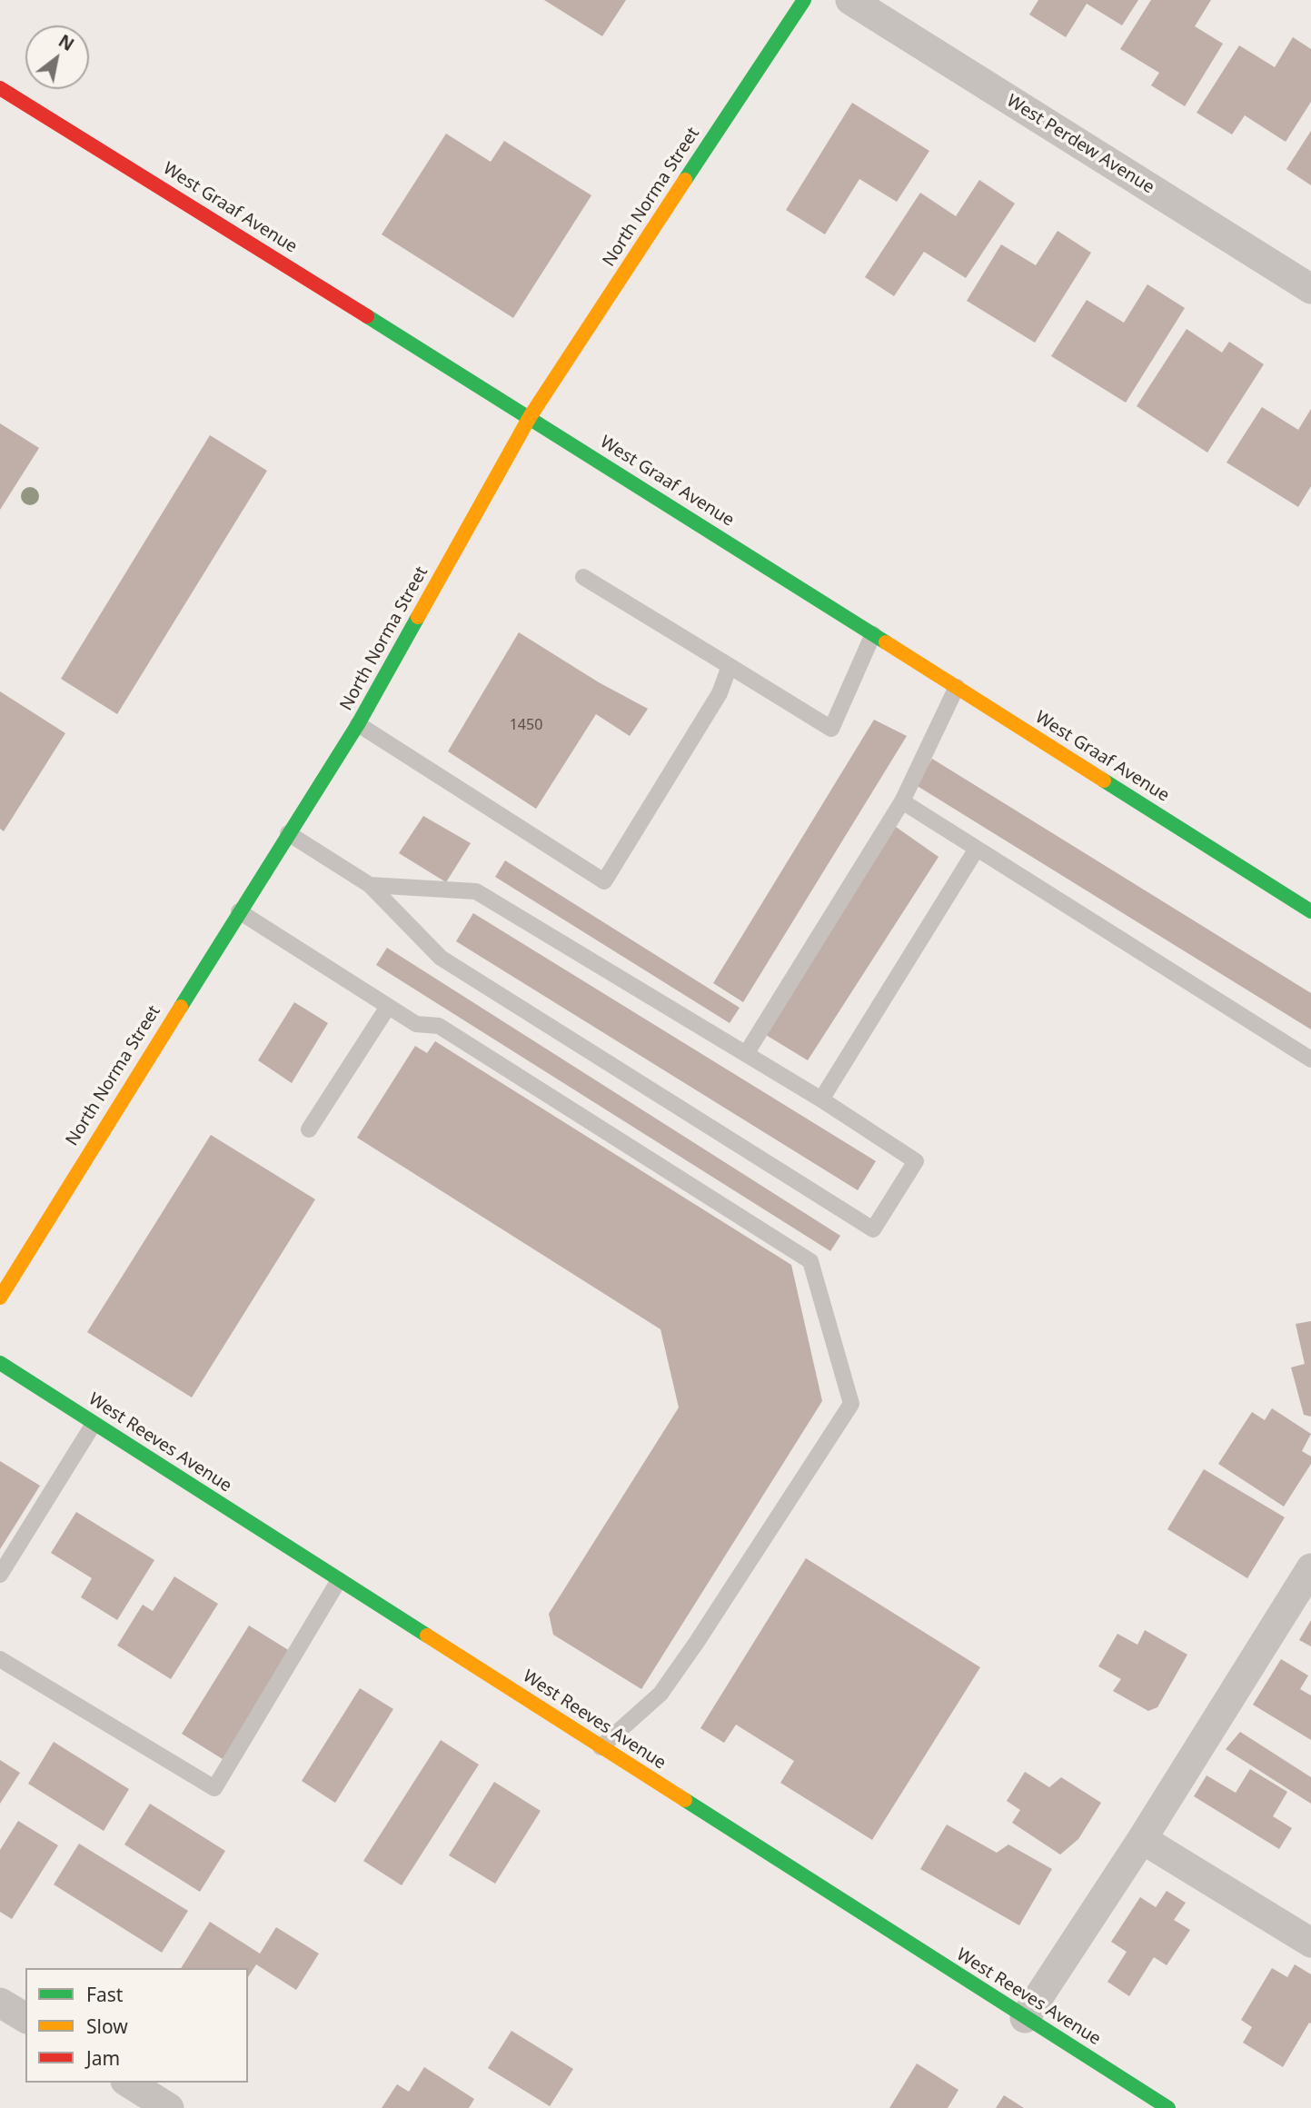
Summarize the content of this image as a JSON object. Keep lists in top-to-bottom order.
{
  "streets": {
    "street": [
      "West Perdew Avenue",
      "North Norma Street",
      "West Graaf Avenue",
      "West Reeves Avenue"
    ]
  },
  "crossings": [
    ["North Norma Street", "West Graaf Avenue"]
  ],
  "house_numbers": ["1450"],
  "legend": ["Fast", "Slow", "Jam"],
  "north": "top right"
}
